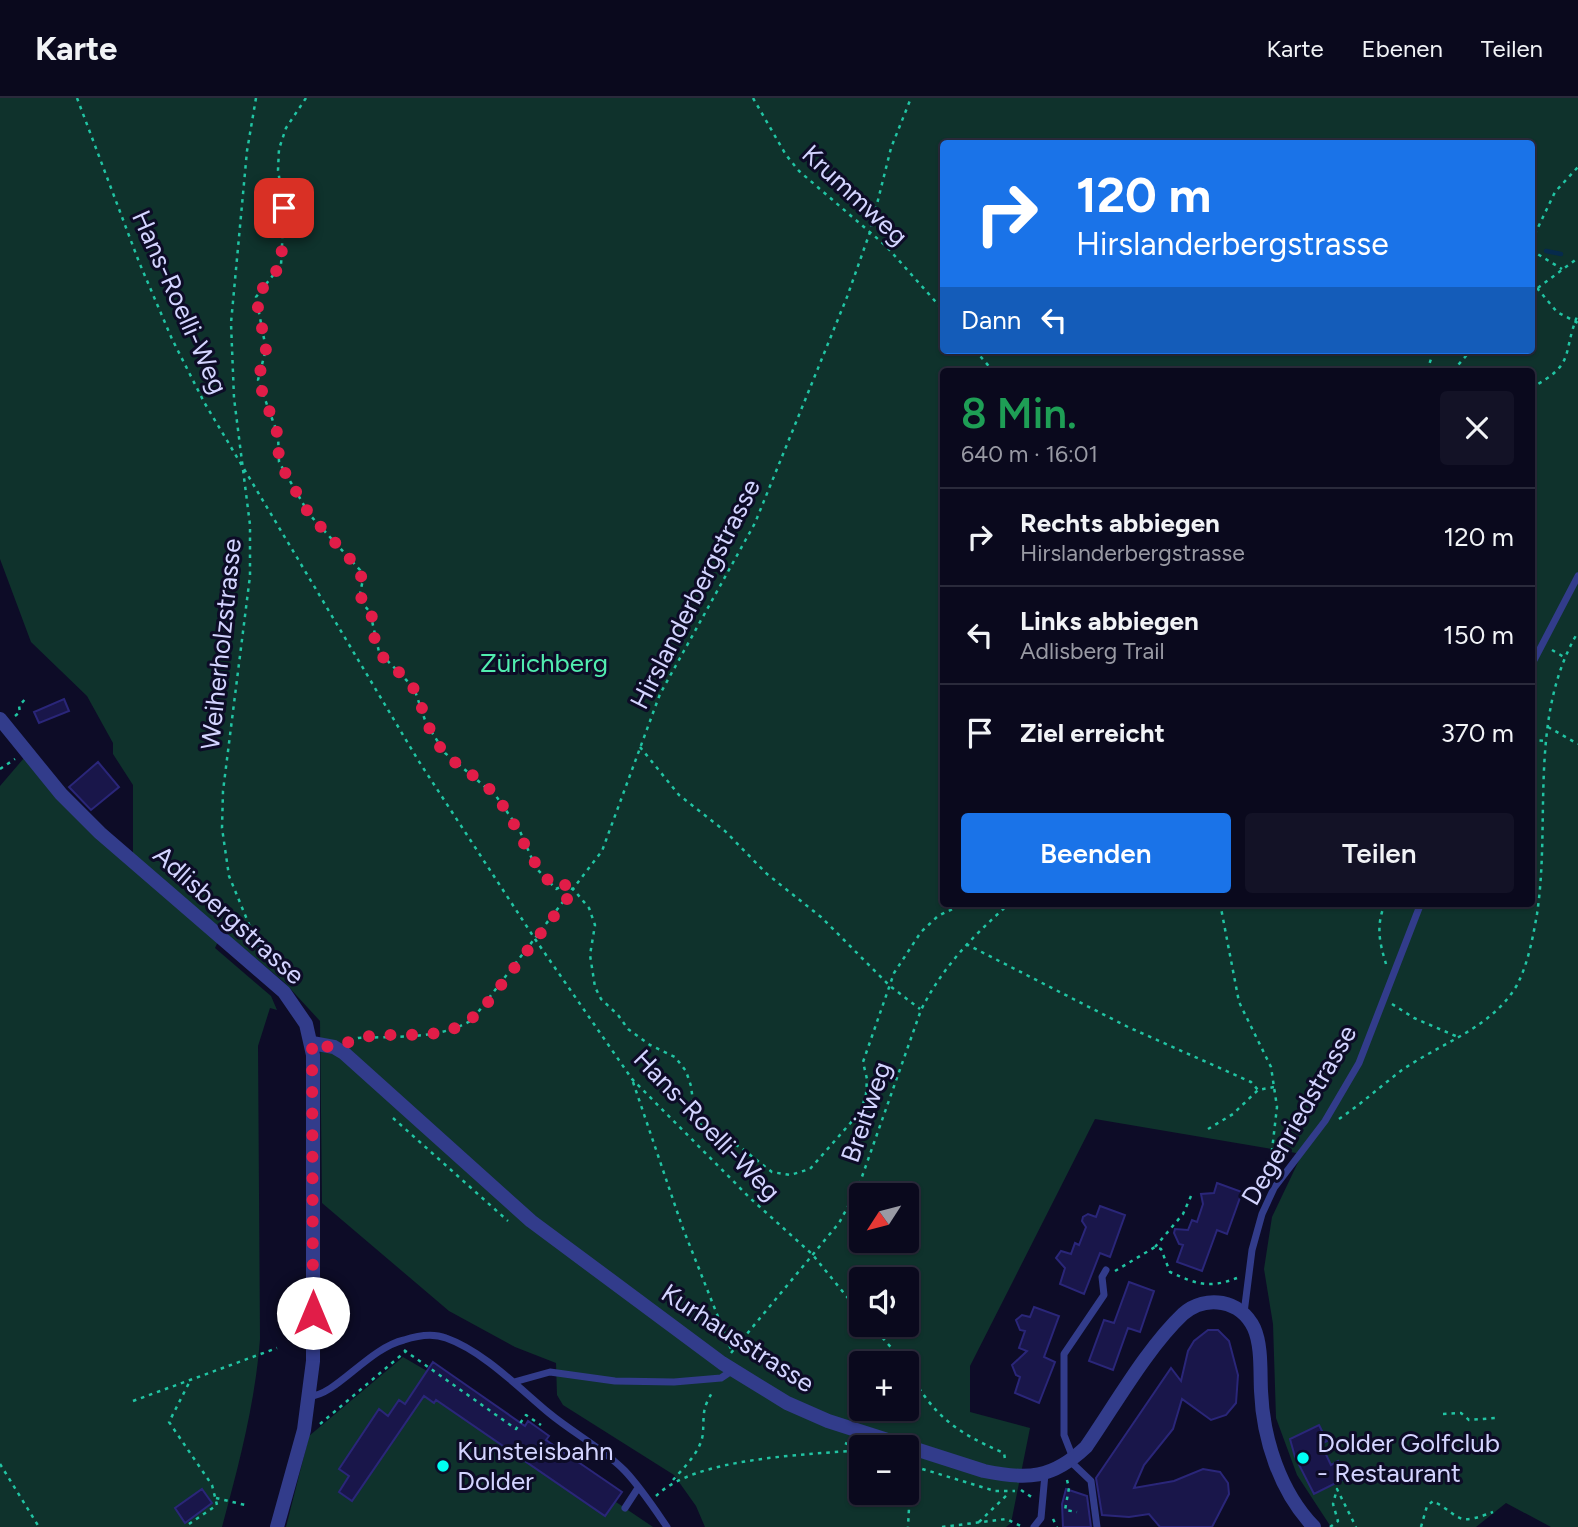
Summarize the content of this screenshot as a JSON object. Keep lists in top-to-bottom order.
{
  "streets": {
    "street": ["Adlisbergstrasse", "Kurhausstrasse"],
    "lane": ["Degenriedstrasse"],
    "path": [
      "Krummweg",
      "Hans-Roelli-Weg",
      "Hirslanderbergstrasse",
      "Weiherholzstrasse",
      "Breitweg"
    ]
  },
  "crossings": [
    ["Krummweg", "Hirslanderbergstrasse"],
    ["Hans-Roelli-Weg", "Hirslanderbergstrasse"],
    ["Hans-Roelli-Weg", "Weiherholzstrasse"],
    ["Hans-Roelli-Weg", "Breitweg"],
    ["Hirslanderbergstrasse", "Kurhausstrasse"],
    ["Weiherholzstrasse", "Adlisbergstrasse"],
    ["Adlisbergstrasse", "Kurhausstrasse"],
    ["Breitweg", "Kurhausstrasse"],
    ["Degenriedstrasse", "Kurhausstrasse"]
  ],
  "parks": ["Zürichberg"],
  "places": ["Dolder Golfclub - Restaurant", "Kunsteisbahn Dolder"],
  "north": "bottom left",
  "page": {
    "header": "Karte",
    "nav": ["Karte", "Ebenen", "Teilen"],
    "turn": ["120 m", "Hirslanderbergstrasse"],
    "then": "Dann",
    "heading": ["8 Min.", "640 m · 16:01"],
    "list": [
      {
        "name": "Rechts abbiegen",
        "note": "Hirslanderbergstrasse",
        "value": "120 m"
      },
      {
        "name": "Links abbiegen",
        "note": "Adlisberg Trail",
        "value": "150 m"
      },
      {
        "name": "Ziel erreicht",
        "value": "370 m"
      }
    ],
    "buttons": ["Beenden", "Teilen"],
    "map_buttons": ["+", "−"]
  }
}
